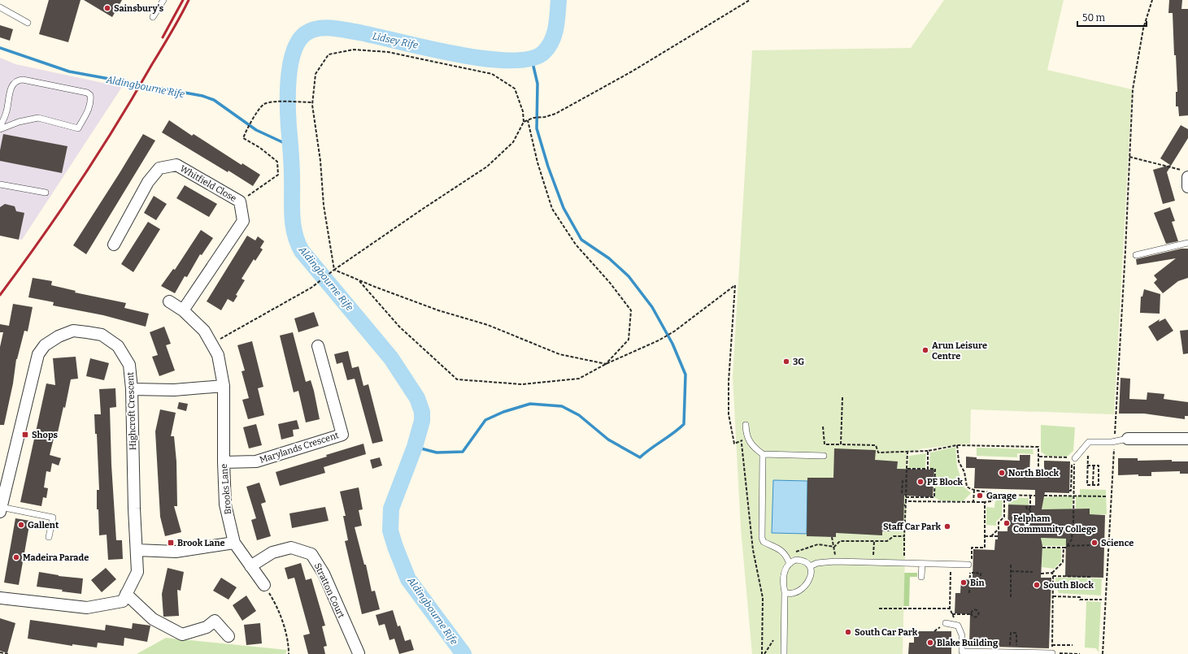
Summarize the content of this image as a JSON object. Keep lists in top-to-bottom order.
{
  "streets": {
    "street": [
      "Whitfield Close",
      "Highcroft Crescent",
      "Marylands Crescent",
      "Brooks Lane",
      "Stratton Court"
    ]
  },
  "crossings": [
    ["Whitfield Close", "Brooks Lane"],
    ["Marylands Crescent", "Brooks Lane"],
    ["Brooks Lane", "Stratton Court"]
  ],
  "water": ["Lidsey Rife", "Aldingbourne Rife"],
  "places": {
    "other": [
      "Sainsbury's",
      "Arun Leisure Centre",
      "3G",
      "North Block",
      "PE Block",
      "Garage",
      "Felpham Community College",
      "Gallent",
      "Staff Car Park",
      "Science",
      "Madeira Parade",
      "Bin",
      "South Block",
      "South Car Park",
      "Blake Building"
    ],
    "transit": ["Shops", "Brook Lane"]
  },
  "scale_bar": "50 m"
}
